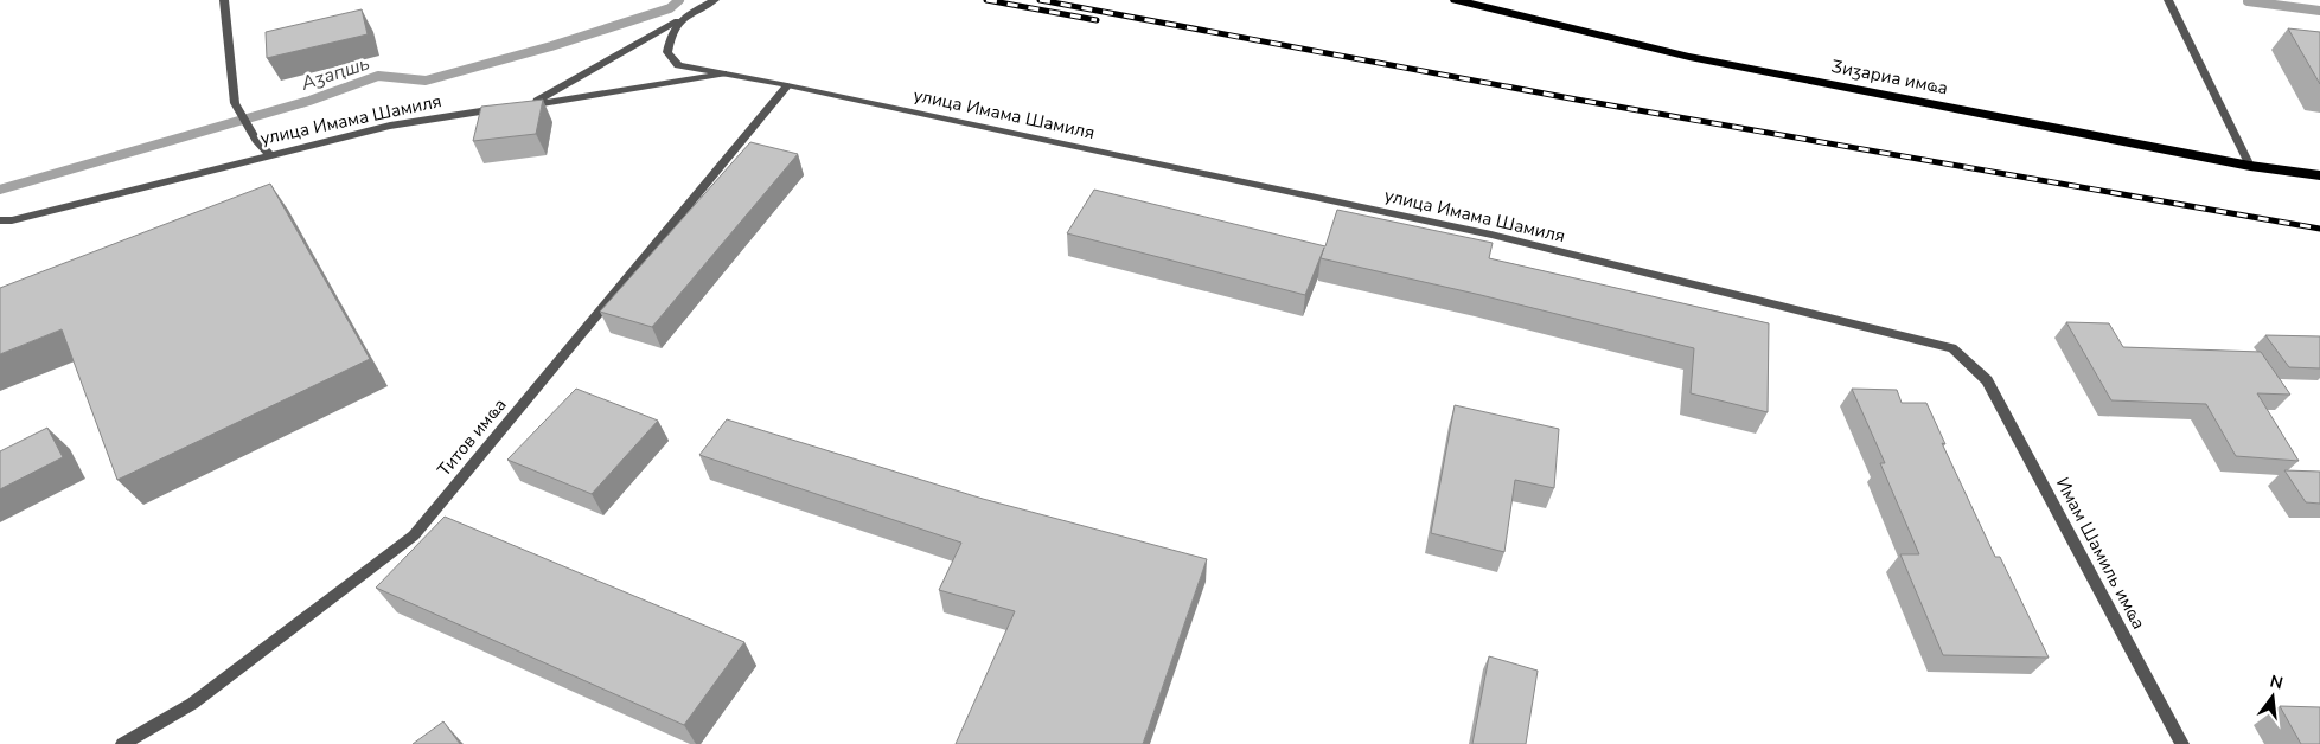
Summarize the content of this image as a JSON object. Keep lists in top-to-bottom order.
{
  "streets": {
    "highway": ["Ӡиӡариа имҩа"],
    "street": ["улица Имама Шамиля", "Титов имҩа", "Имам Шамиль имҩа"]
  },
  "crossings": [
    ["улица Имама Шамиля", "Титов имҩа"],
    ["улица Имама Шамиля", "Имам Шамиль имҩа"]
  ],
  "water": ["Аӡаԥшь"],
  "north": "top"
}
